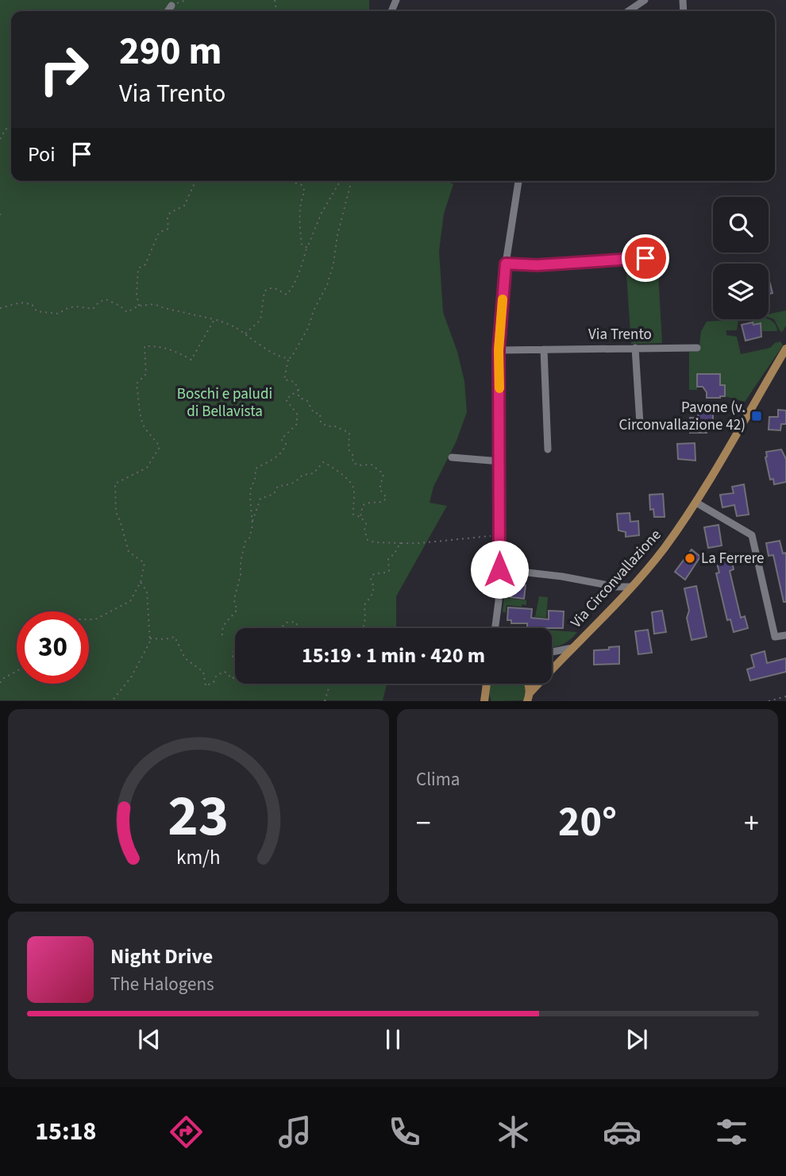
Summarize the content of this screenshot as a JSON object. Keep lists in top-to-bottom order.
{
  "streets": {
    "main road": ["Via Circonvallazione"],
    "street": ["Via Trento"]
  },
  "parks": ["Boschi e paludi di Bellavista"],
  "places": {
    "transit": ["Pavone (v. Circonvallazione 42)"],
    "other": ["La Ferrere"]
  },
  "page": {
    "turn": ["290 m", "Via Trento"],
    "then": "Poi",
    "limit": "30",
    "trip": "15:19 · 1 min · 420 m",
    "tile": "Clima",
    "heat": ["−", "20°", "+"],
    "song": ["Night Drive", "The Halogens"],
    "tabs": "15:18",
    "gauge": ["23", "km/h"]
  }
}
